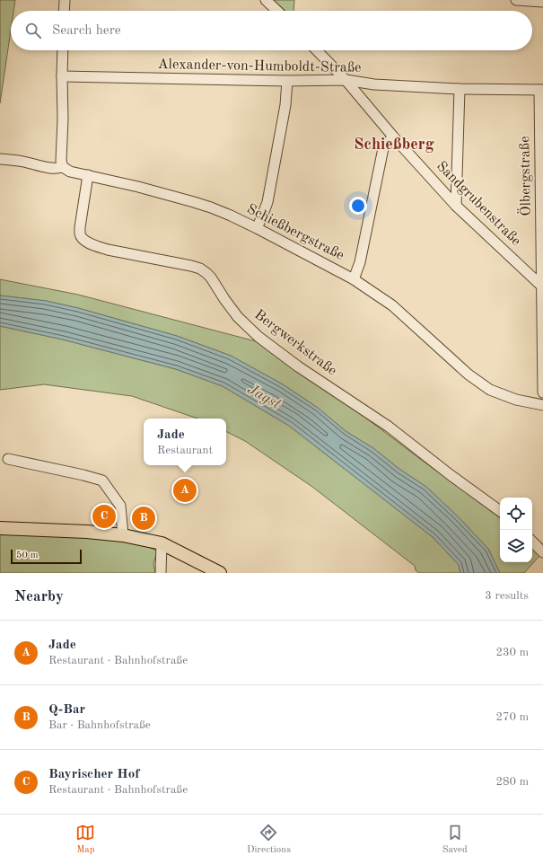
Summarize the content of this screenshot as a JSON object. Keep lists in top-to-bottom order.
{
  "streets": {
    "street": [
      "Alexander-von-Humboldt-Straße",
      "Ölbergstraße",
      "Sandgrubenstraße",
      "Schießbergstraße",
      "Bergwerkstraße"
    ]
  },
  "crossings": [
    ["Alexander-von-Humboldt-Straße", "Ölbergstraße"],
    ["Alexander-von-Humboldt-Straße", "Sandgrubenstraße"],
    ["Ölbergstraße", "Sandgrubenstraße"],
    ["Schießbergstraße", "Bergwerkstraße"]
  ],
  "districts": ["Schießberg"],
  "water": ["Jagst"],
  "scale_bar": "50 m",
  "page": {
    "search": "Search here",
    "popup": ["Jade", "Restaurant"],
    "pins": ["A", "C", "B"],
    "scale": "50 m",
    "heading": ["Nearby", "3 results"],
    "list": [
      {
        "mark": "A",
        "name": "Jade",
        "note": "Restaurant · Bahnhofstraße",
        "value": "230 m"
      },
      {
        "mark": "B",
        "name": "Q-Bar",
        "note": "Bar · Bahnhofstraße",
        "value": "270 m"
      },
      {
        "mark": "C",
        "name": "Bayrischer Hof",
        "note": "Restaurant · Bahnhofstraße",
        "value": "280 m"
      }
    ],
    "nav": ["Map", "Directions", "Saved"]
  }
}
